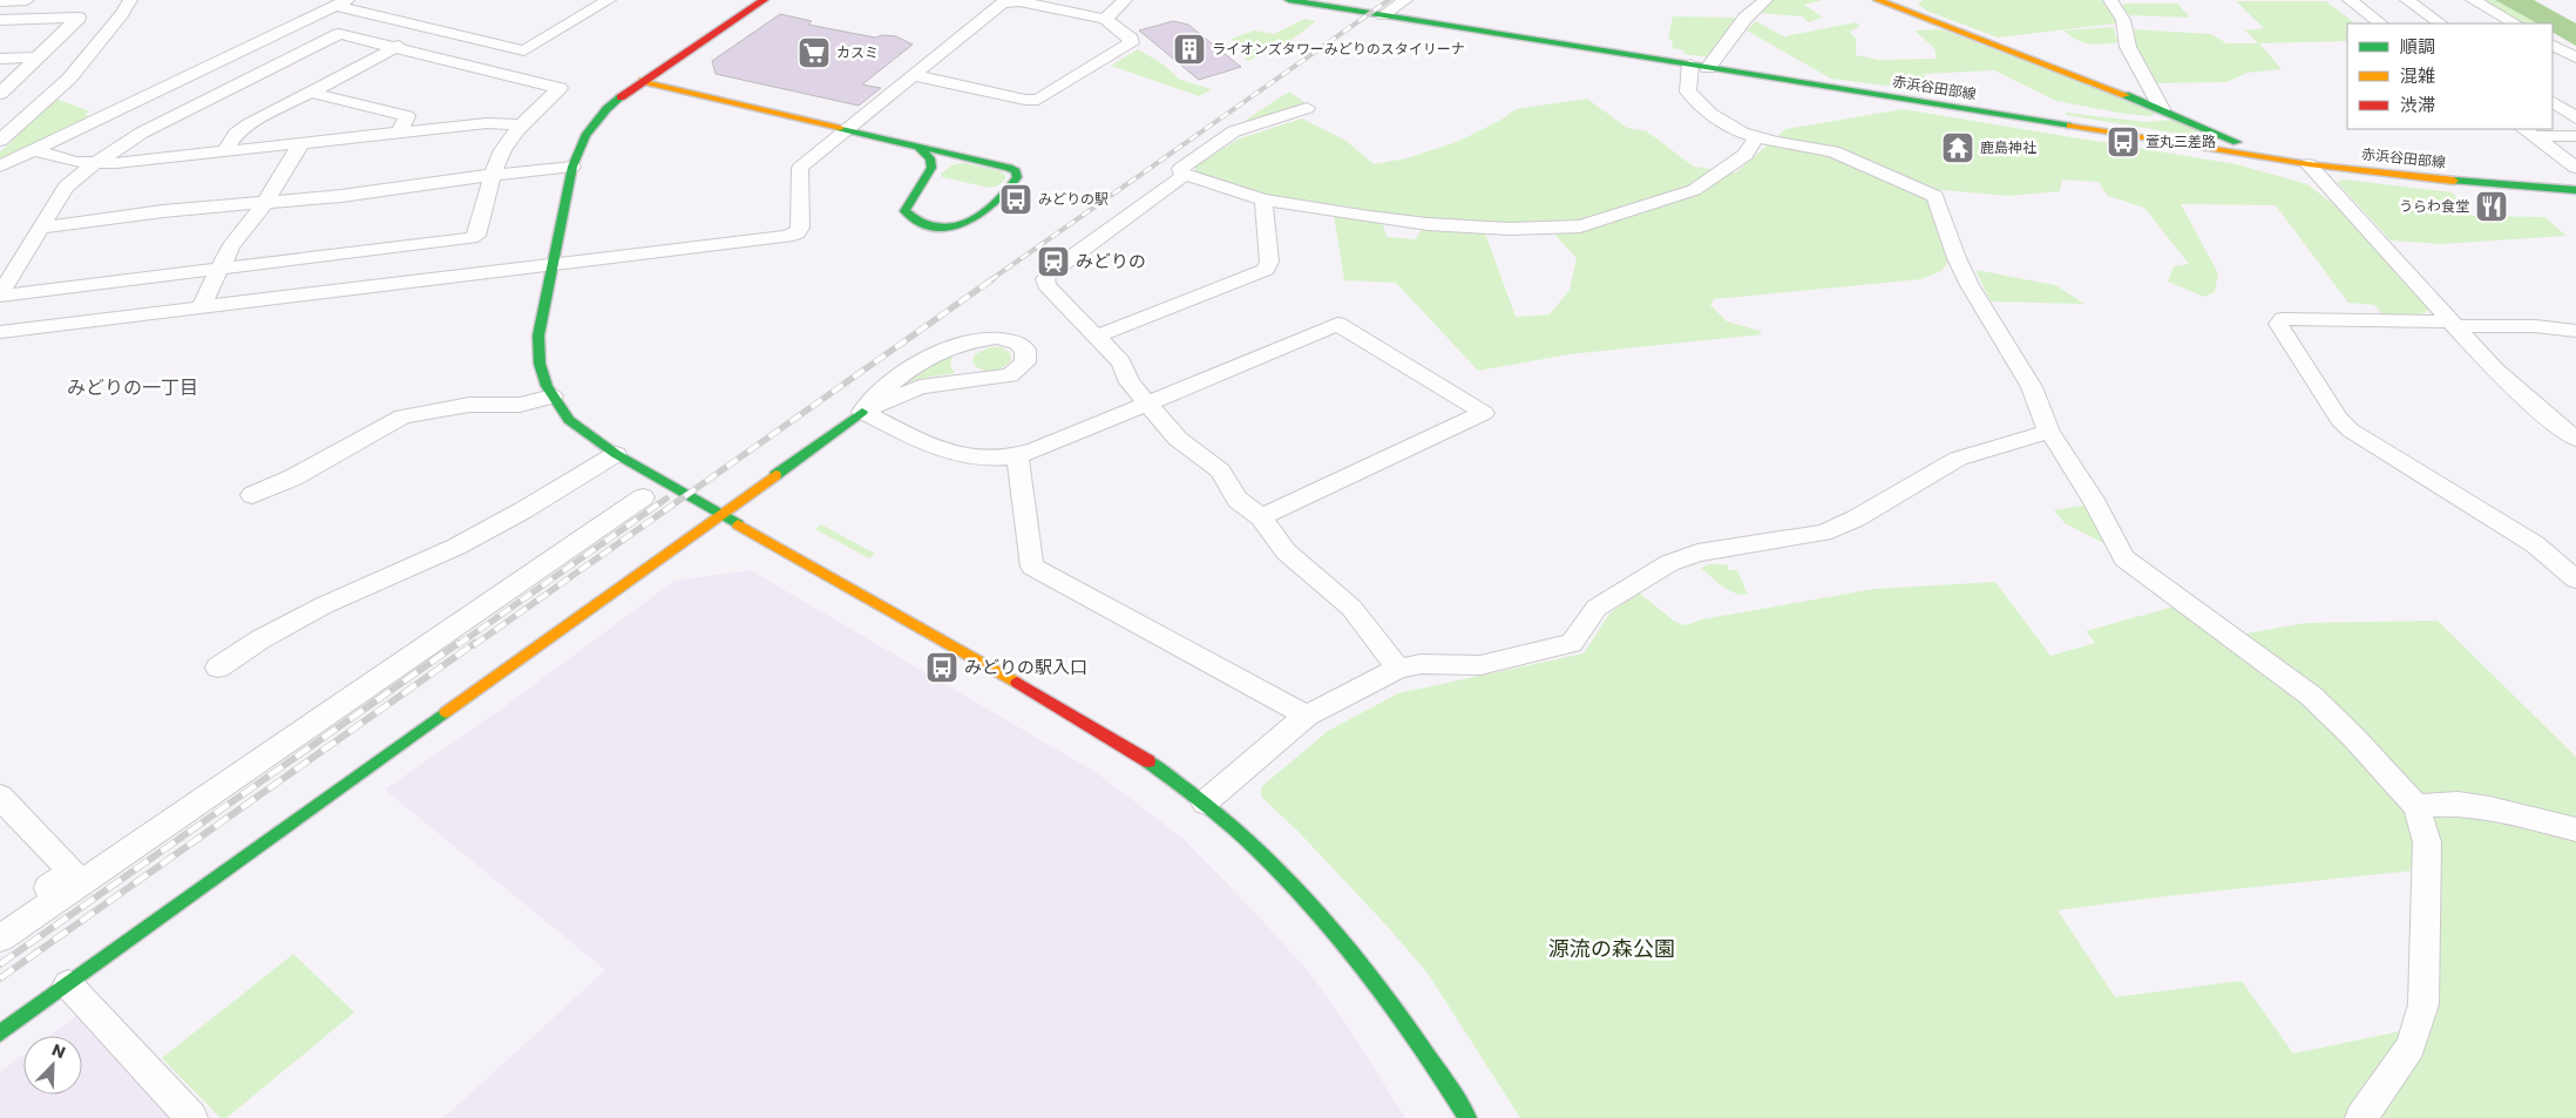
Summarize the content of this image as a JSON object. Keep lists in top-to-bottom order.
{
  "streets": {
    "street": ["赤浜谷田部線"]
  },
  "districts": ["みどりの一丁目"],
  "parks": ["源流の森公園"],
  "places": {
    "building": ["ライオンズタワーみどりのスタイリーナ"],
    "supermarket": ["カスミ"],
    "bus stop": ["萱丸三差路", "みどりの駅", "みどりの駅入口"],
    "temple": ["鹿島神社"],
    "restaurant": ["うらわ食堂"],
    "station": ["みどりの"]
  },
  "legend": ["順調", "混雑", "渋滞"],
  "north": "top right"
}
